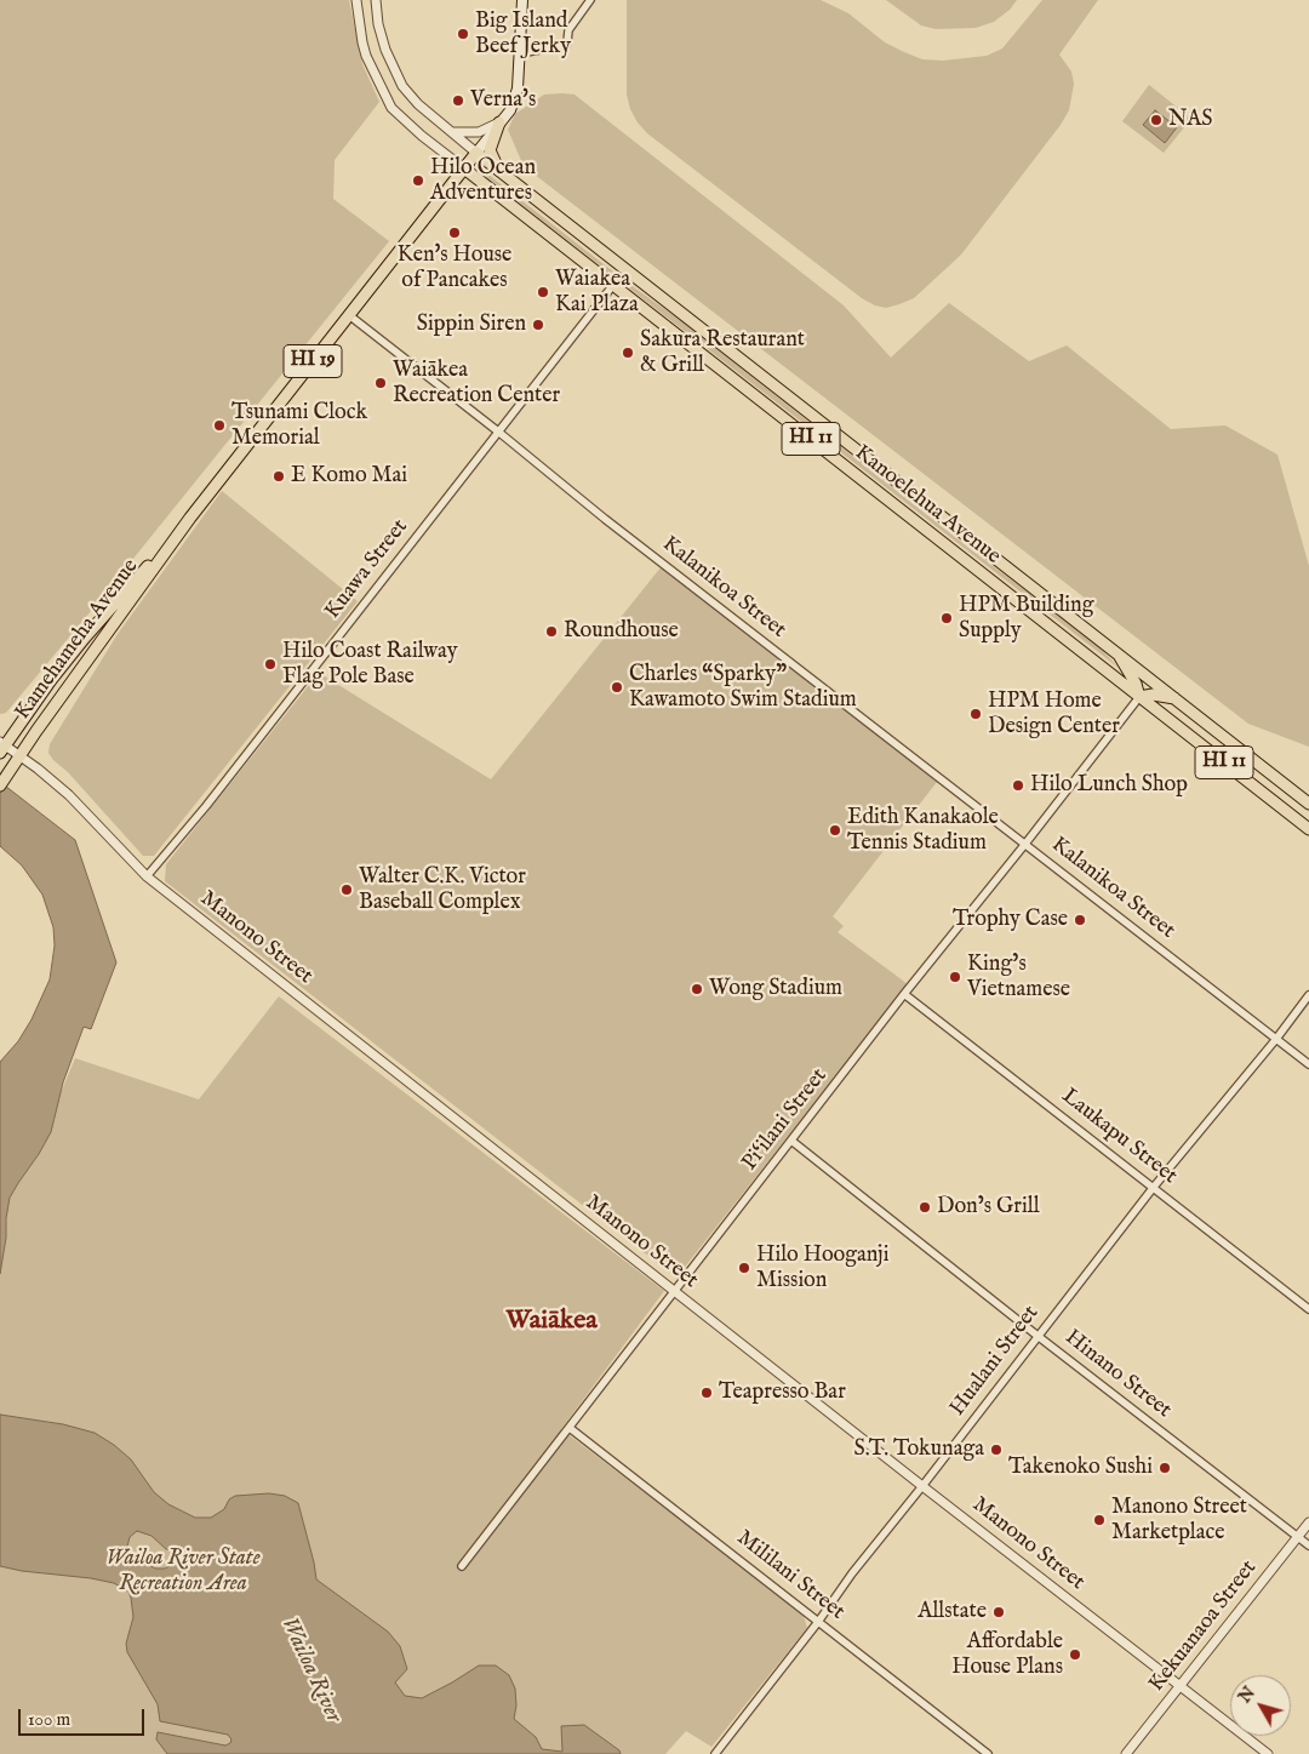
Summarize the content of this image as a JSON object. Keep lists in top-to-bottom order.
{
  "streets": {
    "main road": [
      "HI 19",
      "HI 11",
      "Kanoelehua Avenue",
      "Kamehameha Avenue"
    ],
    "street": [
      "Kuawa Street",
      "Kalanikoa Street",
      "Manono Street",
      "Pi‘ilani Street",
      "Laukapu Street",
      "Hualani Street",
      "Hinano Street",
      "Mililani Street",
      "Kekuanaoa Street"
    ]
  },
  "crossings": [
    ["HI 19", "Kanoelehua Avenue"],
    ["HI 19", "Kamehameha Avenue"],
    ["Kanoelehua Avenue", "Kuawa Street"],
    ["Kanoelehua Avenue", "Kamehameha Avenue"],
    ["Kanoelehua Avenue", "Pi‘ilani Street"],
    ["Kuawa Street", "Kalanikoa Street"],
    ["Kuawa Street", "Manono Street"],
    ["Kalanikoa Street", "Kamehameha Avenue"],
    ["Kalanikoa Street", "Pi‘ilani Street"],
    ["Kalanikoa Street", "Hualani Street"],
    ["Kamehameha Avenue", "Manono Street"],
    ["Manono Street", "Pi‘ilani Street"],
    ["Manono Street", "Hualani Street"],
    ["Manono Street", "Kekuanaoa Street"],
    ["Pi‘ilani Street", "Laukapu Street"],
    ["Pi‘ilani Street", "Hinano Street"],
    ["Pi‘ilani Street", "Mililani Street"],
    ["Laukapu Street", "Hualani Street"],
    ["Hualani Street", "Hinano Street"],
    ["Hualani Street", "Mililani Street"],
    ["Hinano Street", "Kekuanaoa Street"]
  ],
  "districts": ["Waiākea"],
  "water": ["Wailoa River"],
  "parks": ["Wailoa River State Recreation Area"],
  "places": [
    "Big Island Beef Jerky",
    "Verna's",
    "NAS",
    "Hilo Ocean Adventures",
    "Ken's House of Pancakes",
    "Waiakea Kai Plaza",
    "Sippin Siren",
    "Sakura Restaurant & Grill",
    "Waiākea Recreation Center",
    "Tsunami Clock Memorial",
    "E Komo Mai",
    "HPM Building Supply",
    "Roundhouse",
    "Hilo Coast Railway Flag Pole Base",
    "Charles “Sparky” Kawamoto Swim Stadium",
    "HPM Home Design Center",
    "Hilo Lunch Shop",
    "Edith Kanakaole Tennis Stadium",
    "Walter C.K. Victor Baseball Complex",
    "Trophy Case",
    "King’s Vietnamese",
    "Wong Stadium",
    "Don’s Grill",
    "Hilo Hooganji Mission",
    "Teapresso Bar",
    "S.T. Tokunaga",
    "Takenoko Sushi",
    "Manono Street Marketplace",
    "Allstate",
    "Affordable House Plans"
  ],
  "scale_bar": "100 m",
  "north": "top left"
}
